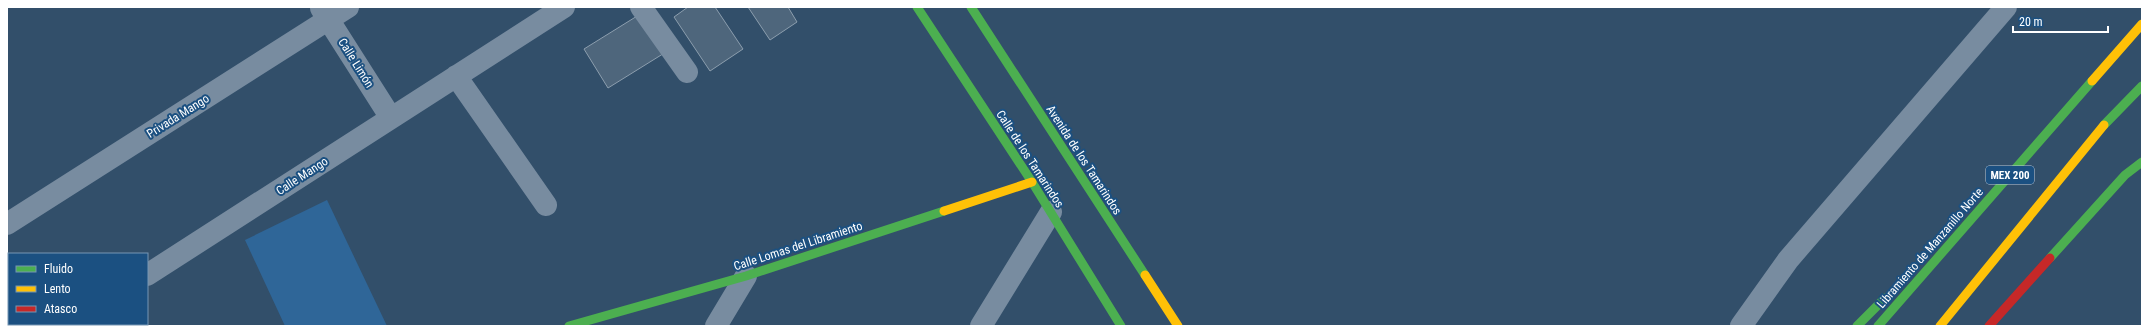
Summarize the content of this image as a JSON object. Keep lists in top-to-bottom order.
{
  "streets": {
    "main road": [
      "Calle de los Tamarindos",
      "Avenida de los Tamarindos",
      "MEX 200",
      "Calle Lomas del Libramiento",
      "Libramiento de Manzanillo Norte"
    ],
    "street": ["Calle Limón", "Privada Mango", "Calle Mango"]
  },
  "crossings": [
    ["Calle Limón", "Privada Mango"],
    ["Calle Limón", "Calle Mango"],
    ["Calle de los Tamarindos", "Calle Lomas del Libramiento"]
  ],
  "legend": ["Fluido", "Lento", "Atasco"],
  "scale_bar": "20 m"
}
